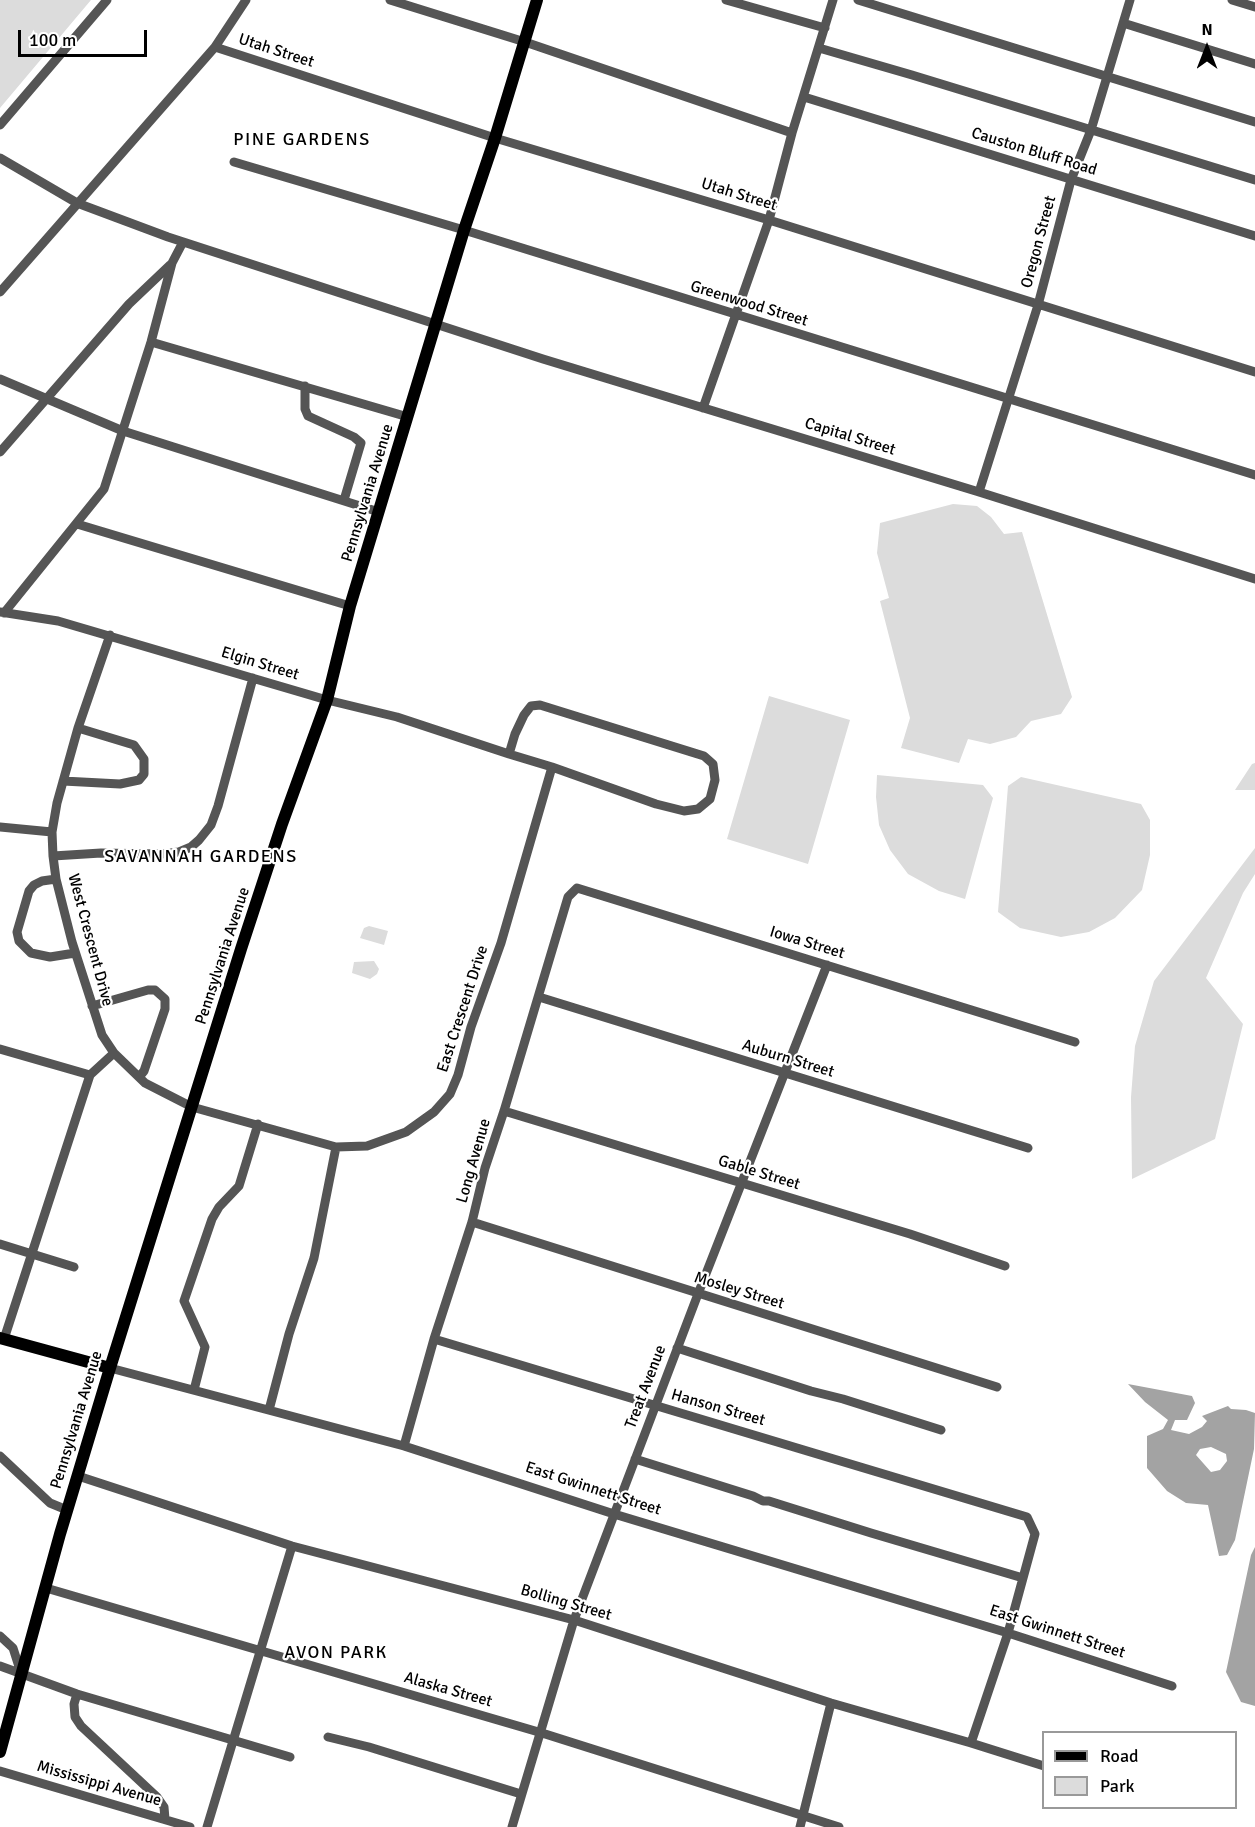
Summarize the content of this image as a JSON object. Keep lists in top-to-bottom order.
{
  "streets": {
    "main road": ["Pennsylvania Avenue", "East Gwinnett Street"],
    "street": [
      "Utah Street",
      "Causton Bluff Road",
      "Oregon Street",
      "Greenwood Street",
      "Capital Street",
      "Elgin Street",
      "West Crescent Drive",
      "Iowa Street",
      "East Crescent Drive",
      "Auburn Street",
      "Long Avenue",
      "Gable Street",
      "Mosley Street",
      "Treat Avenue",
      "Hanson Street",
      "Bolling Street",
      "Alaska Street",
      "Mississippi Avenue"
    ]
  },
  "crossings": [
    ["Utah Street", "Oregon Street"],
    ["Utah Street", "Pennsylvania Avenue"],
    ["Causton Bluff Road", "Oregon Street"],
    ["Oregon Street", "Greenwood Street"],
    ["Oregon Street", "Capital Street"],
    ["Greenwood Street", "Pennsylvania Avenue"],
    ["Capital Street", "Pennsylvania Avenue"],
    ["Pennsylvania Avenue", "Elgin Street"],
    ["Pennsylvania Avenue", "West Crescent Drive"],
    ["Pennsylvania Avenue", "East Crescent Drive"],
    ["Pennsylvania Avenue", "East Gwinnett Street"],
    ["Pennsylvania Avenue", "Bolling Street"],
    ["Pennsylvania Avenue", "Alaska Street"],
    ["Elgin Street", "West Crescent Drive"],
    ["Elgin Street", "East Crescent Drive"],
    ["West Crescent Drive", "East Crescent Drive"],
    ["Iowa Street", "Long Avenue"],
    ["Iowa Street", "Treat Avenue"],
    ["Auburn Street", "Long Avenue"],
    ["Auburn Street", "Treat Avenue"],
    ["Long Avenue", "Gable Street"],
    ["Long Avenue", "Mosley Street"],
    ["Long Avenue", "Hanson Street"],
    ["Long Avenue", "East Gwinnett Street"],
    ["Gable Street", "Treat Avenue"],
    ["Mosley Street", "Treat Avenue"],
    ["Treat Avenue", "Hanson Street"],
    ["Treat Avenue", "East Gwinnett Street"],
    ["Treat Avenue", "Bolling Street"],
    ["Treat Avenue", "Alaska Street"],
    ["Hanson Street", "East Gwinnett Street"],
    ["Hanson Street", "Bolling Street"]
  ],
  "districts": ["PINE GARDENS", "SAVANNAH GARDENS", "AVON PARK"],
  "legend": ["Road", "Park"],
  "scale_bar": "100 m",
  "north": "top"
}
